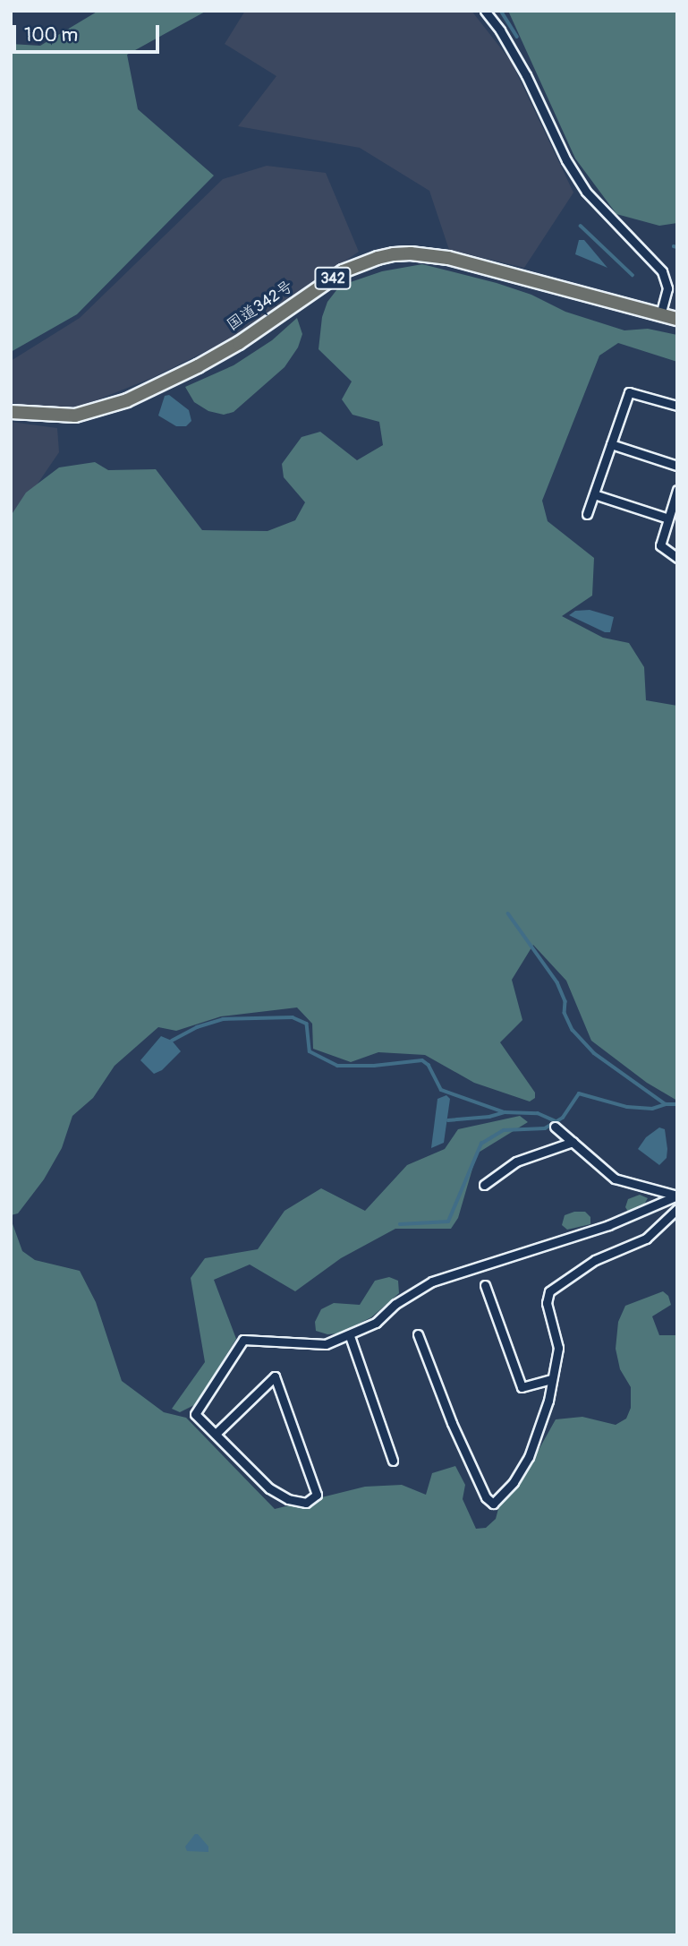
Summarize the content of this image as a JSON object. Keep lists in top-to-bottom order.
{
  "streets": {
    "highway": ["342", "国道342号"]
  },
  "scale_bar": "100 m"
}
